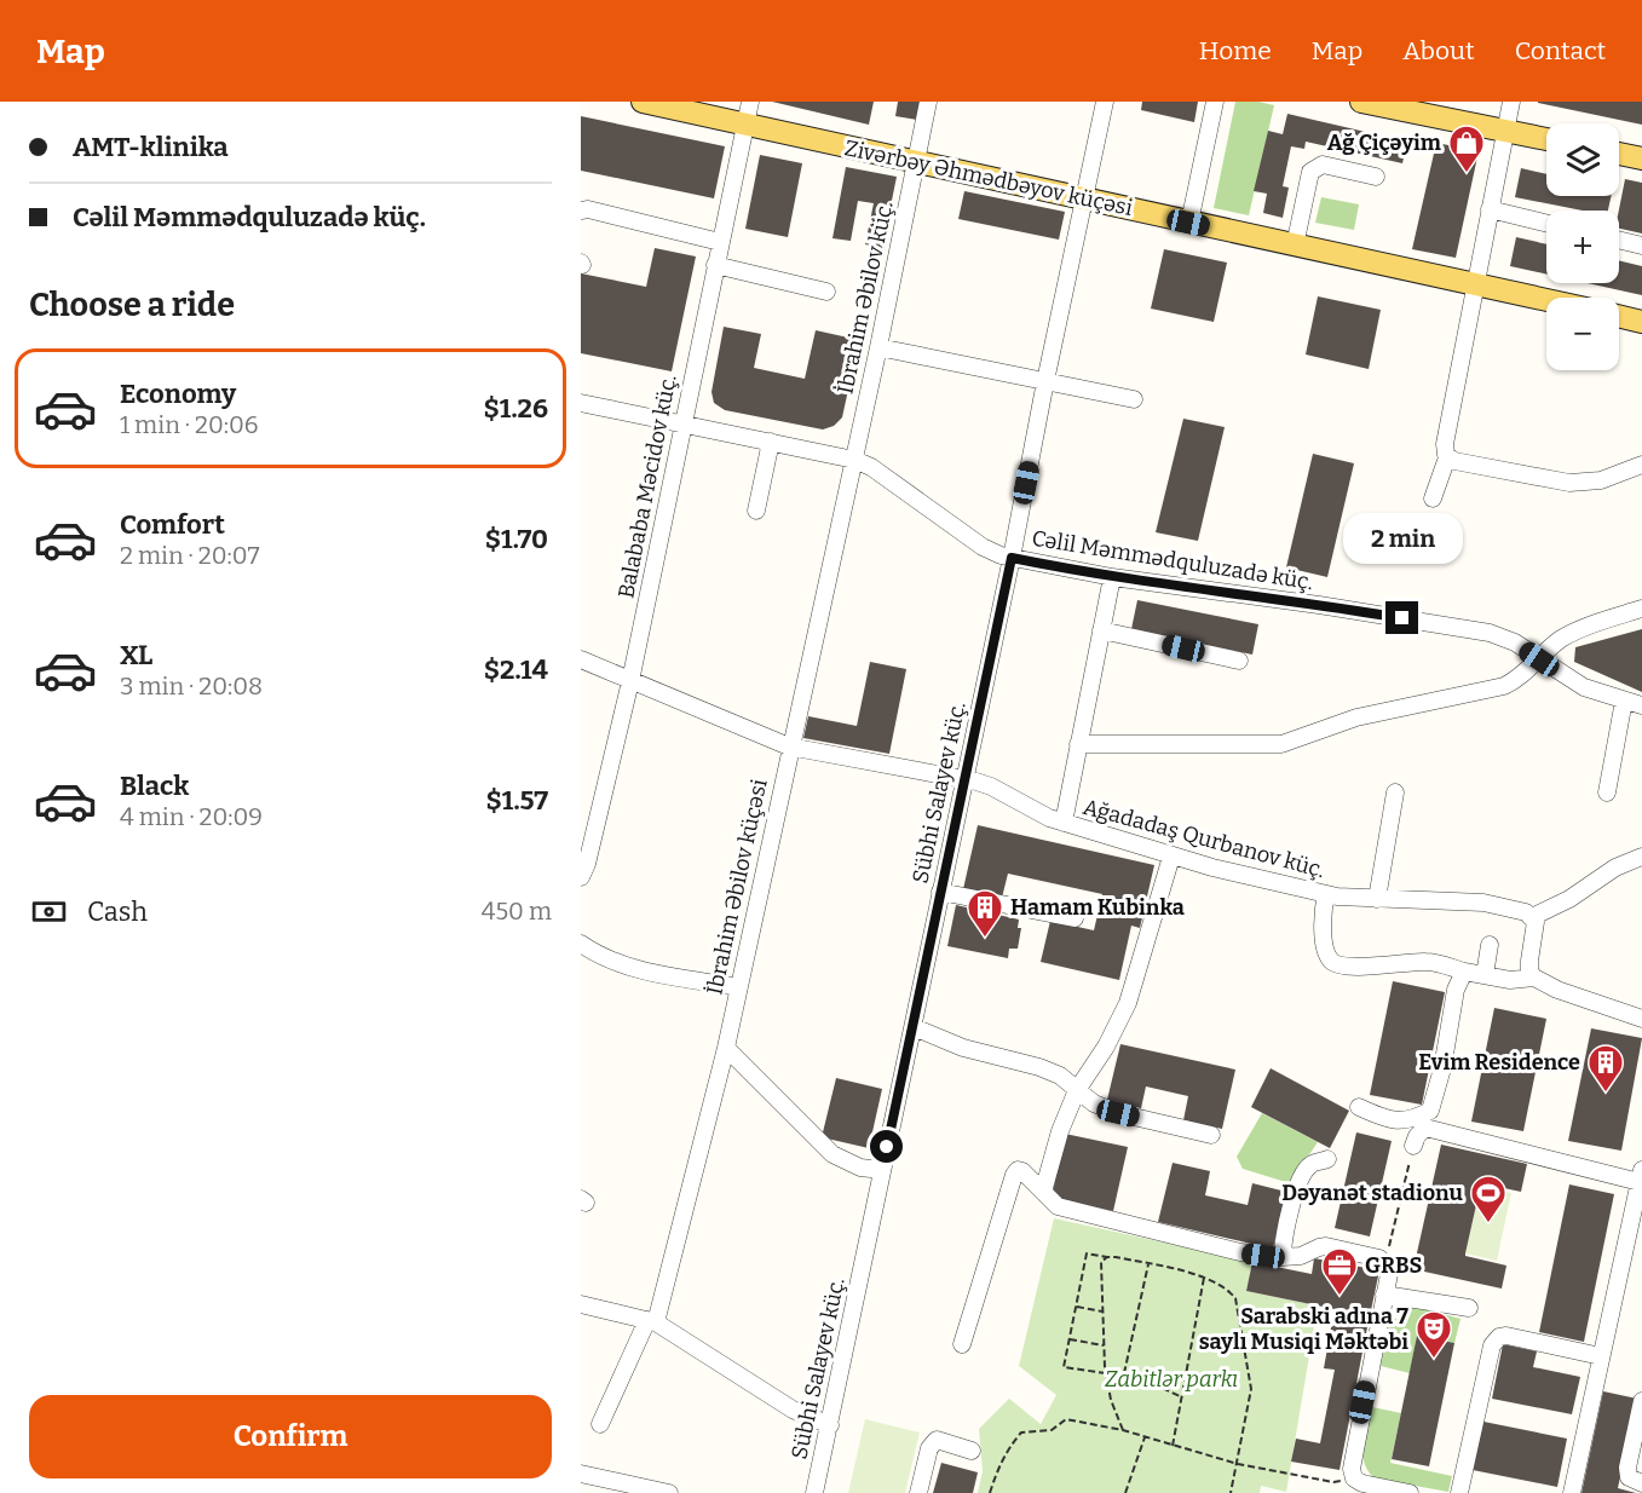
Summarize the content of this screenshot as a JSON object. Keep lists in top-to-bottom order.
{
  "streets": {
    "main road": ["Zivərbəy Əhmədbəyov küçəsi"],
    "street": [
      "İbrahim Əbilov küç.",
      "Balababa Məcidov küç.",
      "Cəlil Məmmədquluzadə küç.",
      "Sübhi Salayev küç.",
      "Ağadadaş Qurbanov küç.",
      "İbrahim Əbilov küçəsi"
    ]
  },
  "crossings": [
    ["Zivərbəy Əhmədbəyov küçəsi", "İbrahim Əbilov küç."],
    ["Zivərbəy Əhmədbəyov küçəsi", "Balababa Məcidov küç."],
    ["Zivərbəy Əhmədbəyov küçəsi", "Sübhi Salayev küç."],
    ["İbrahim Əbilov küç.", "Cəlil Məmmədquluzadə küç."],
    ["İbrahim Əbilov küç.", "İbrahim Əbilov küçəsi"],
    ["Balababa Məcidov küç.", "Cəlil Məmmədquluzadə küç."],
    ["Balababa Məcidov küç.", "Ağadadaş Qurbanov küç."],
    ["Cəlil Məmmədquluzadə küç.", "Sübhi Salayev küç."],
    ["Cəlil Məmmədquluzadə küç.", "İbrahim Əbilov küçəsi"],
    ["Sübhi Salayev küç.", "Ağadadaş Qurbanov küç."],
    ["Ağadadaş Qurbanov küç.", "İbrahim Əbilov küçəsi"]
  ],
  "parks": ["Zabitlər parkı"],
  "places": {
    "shop": ["Ağ Çiçəyim"],
    "building": ["Hamam Kubinka", "Evim Residence"],
    "sports": ["Dəyanət stadionu"],
    "office": ["GRBS"],
    "theatre": ["Sarabski adına 7 saylı Musiqi Məktəbi"]
  },
  "page": {
    "header": "Map",
    "nav": [
      "Home",
      "Map",
      "About",
      "Contact"
    ],
    "banner": ["AMT-klinika", "Cəlil Məmmədquluzadə küç."],
    "map_buttons": ["+", "−"],
    "heading": "Choose a ride",
    "list": [
      {
        "name": "Economy",
        "note": "1 min · 20:06",
        "value": "$1.26"
      },
      {
        "name": "Comfort",
        "note": "2 min · 20:07",
        "value": "$1.70"
      },
      {
        "name": "XL",
        "note": "3 min · 20:08",
        "value": "$2.14"
      },
      {
        "name": "Black",
        "note": "4 min · 20:09",
        "value": "$1.57"
      }
    ],
    "bubble": "2 min",
    "pay": ["Cash", "450 m"],
    "buttons": "Confirm"
  }
}
